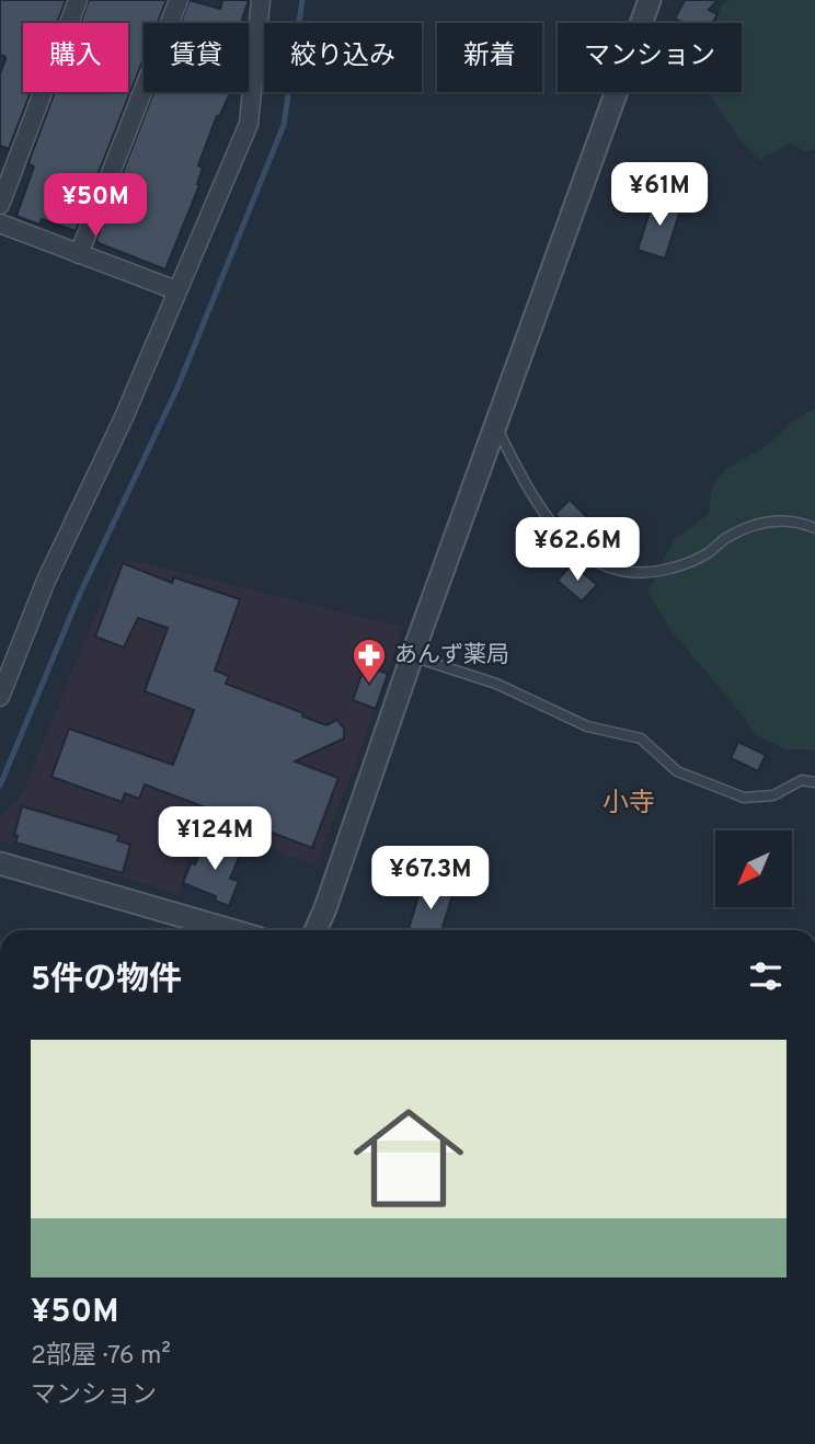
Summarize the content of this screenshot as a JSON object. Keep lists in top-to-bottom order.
{
  "districts": ["小寺"],
  "places": {
    "pharmacy": ["あんず薬局"]
  },
  "north": "bottom left",
  "page": {
    "chip": [
      "購入",
      "賃貸",
      "絞り込み",
      "新着",
      "マンション"
    ],
    "price": [
      "¥61M",
      "¥50M",
      "¥62.6M",
      "¥124M",
      "¥67.3M"
    ],
    "heading": "5件の物件",
    "list": [
      {
        "name": "¥50M",
        "note": "2部屋 · 76 m² · マンション"
      }
    ]
  }
}
